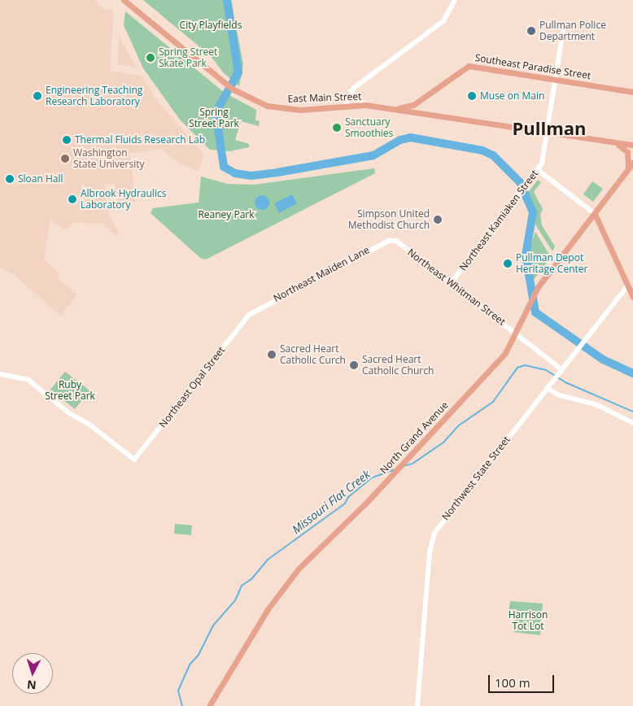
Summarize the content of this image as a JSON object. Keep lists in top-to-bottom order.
{
  "streets": {
    "main road": ["Southeast Paradise Street", "East Main Street", "North Grand Avenue"],
    "street": [
      "Northeast Kamiaken Street",
      "Northeast Maiden Lane",
      "Northeast Whitman Street",
      "Northeast Opal Street",
      "Northwest State Street"
    ]
  },
  "crossings": [
    ["Southeast Paradise Street", "East Main Street"],
    ["Southeast Paradise Street", "Northeast Kamiaken Street"],
    ["East Main Street", "Northeast Kamiaken Street"],
    ["Northeast Kamiaken Street", "Northeast Whitman Street"],
    ["Northeast Maiden Lane", "Northeast Whitman Street"],
    ["Northeast Maiden Lane", "Northeast Opal Street"],
    ["Northeast Whitman Street", "North Grand Avenue"],
    ["Northeast Whitman Street", "Northwest State Street"]
  ],
  "districts": ["Pullman"],
  "water": ["Missouri Flat Creek"],
  "parks": [
    "City Playfields",
    "Spring Street Park",
    "Reaney Park",
    "Ruby Street Park",
    "Harrison Tot Lot"
  ],
  "places": [
    "Pullman Police Department",
    "Spring Street Skate Park",
    "Engineering Teaching Research Laboratory",
    "Muse on Main",
    "Sanctuary Smoothies",
    "Thermal Fluids Research Lab",
    "Washington State University",
    "Sloan Hall",
    "Albrook Hydraulics Laboratory",
    "Simpson United Methodist Church",
    "Pullman Depot Heritage Center",
    "Sacred Heart Catholic Curch",
    "Sacred Heart Catholic Church"
  ],
  "scale_bar": "100 m",
  "north": "bottom"
}
